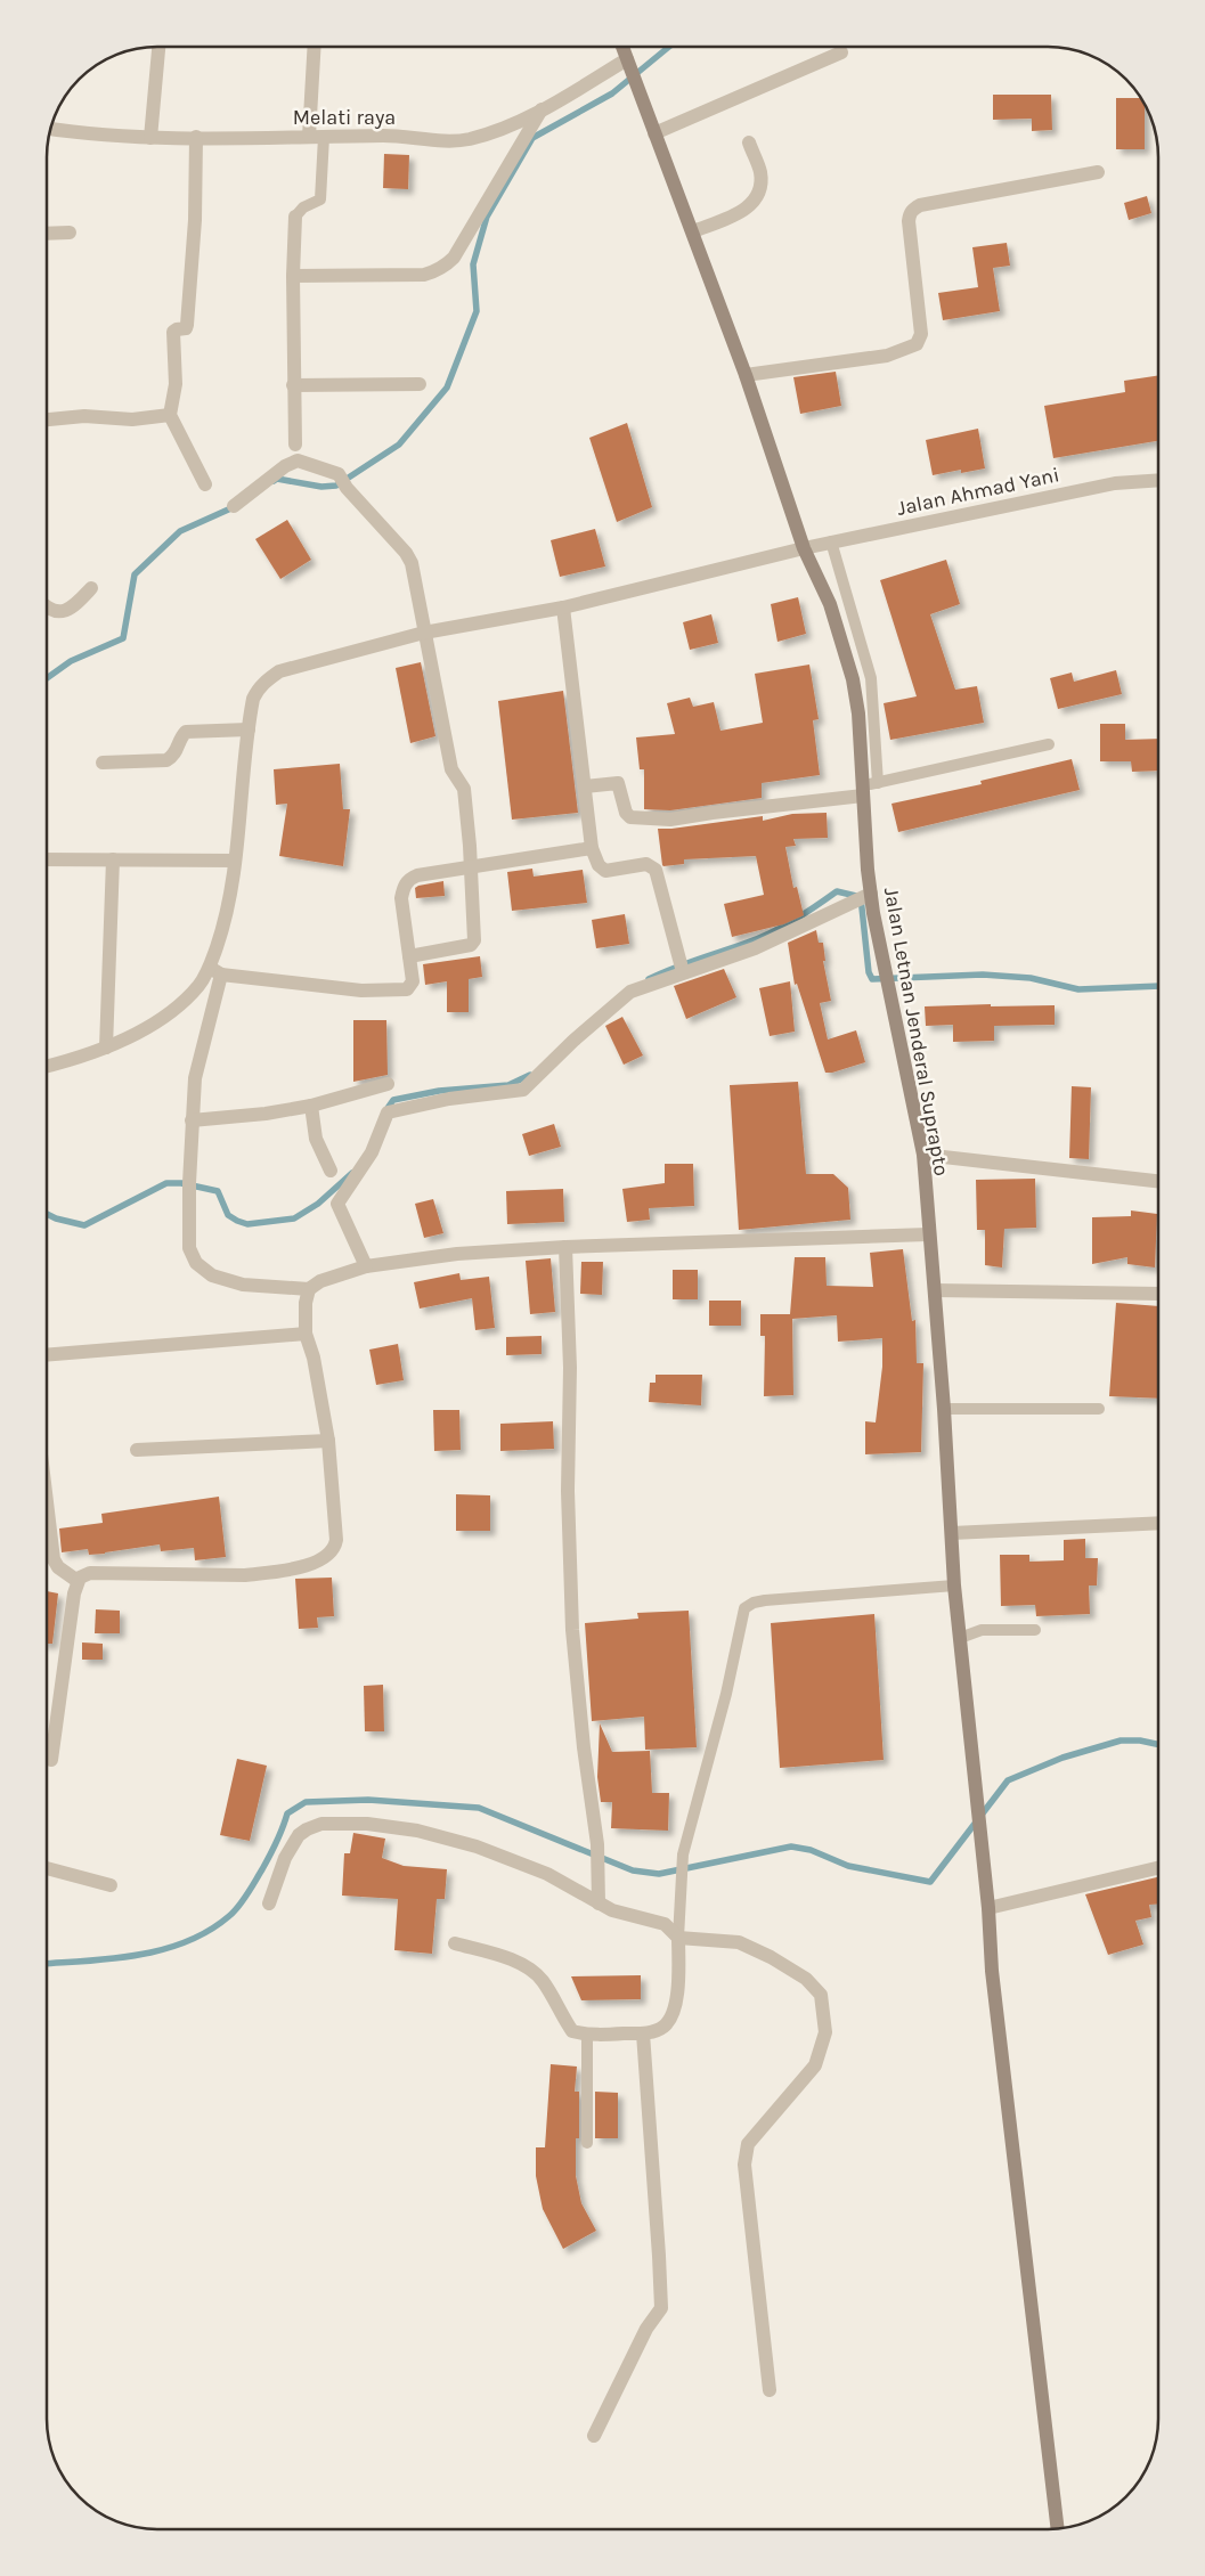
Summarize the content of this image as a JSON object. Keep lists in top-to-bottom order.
{
  "streets": {
    "main road": ["Jalan Letnan Jenderal Suprapto"],
    "street": ["Melati raya", "Jalan Ahmad Yani"]
  },
  "crossings": [
    ["Melati raya", "Jalan Letnan Jenderal Suprapto"],
    ["Jalan Ahmad Yani", "Jalan Letnan Jenderal Suprapto"]
  ]
}
